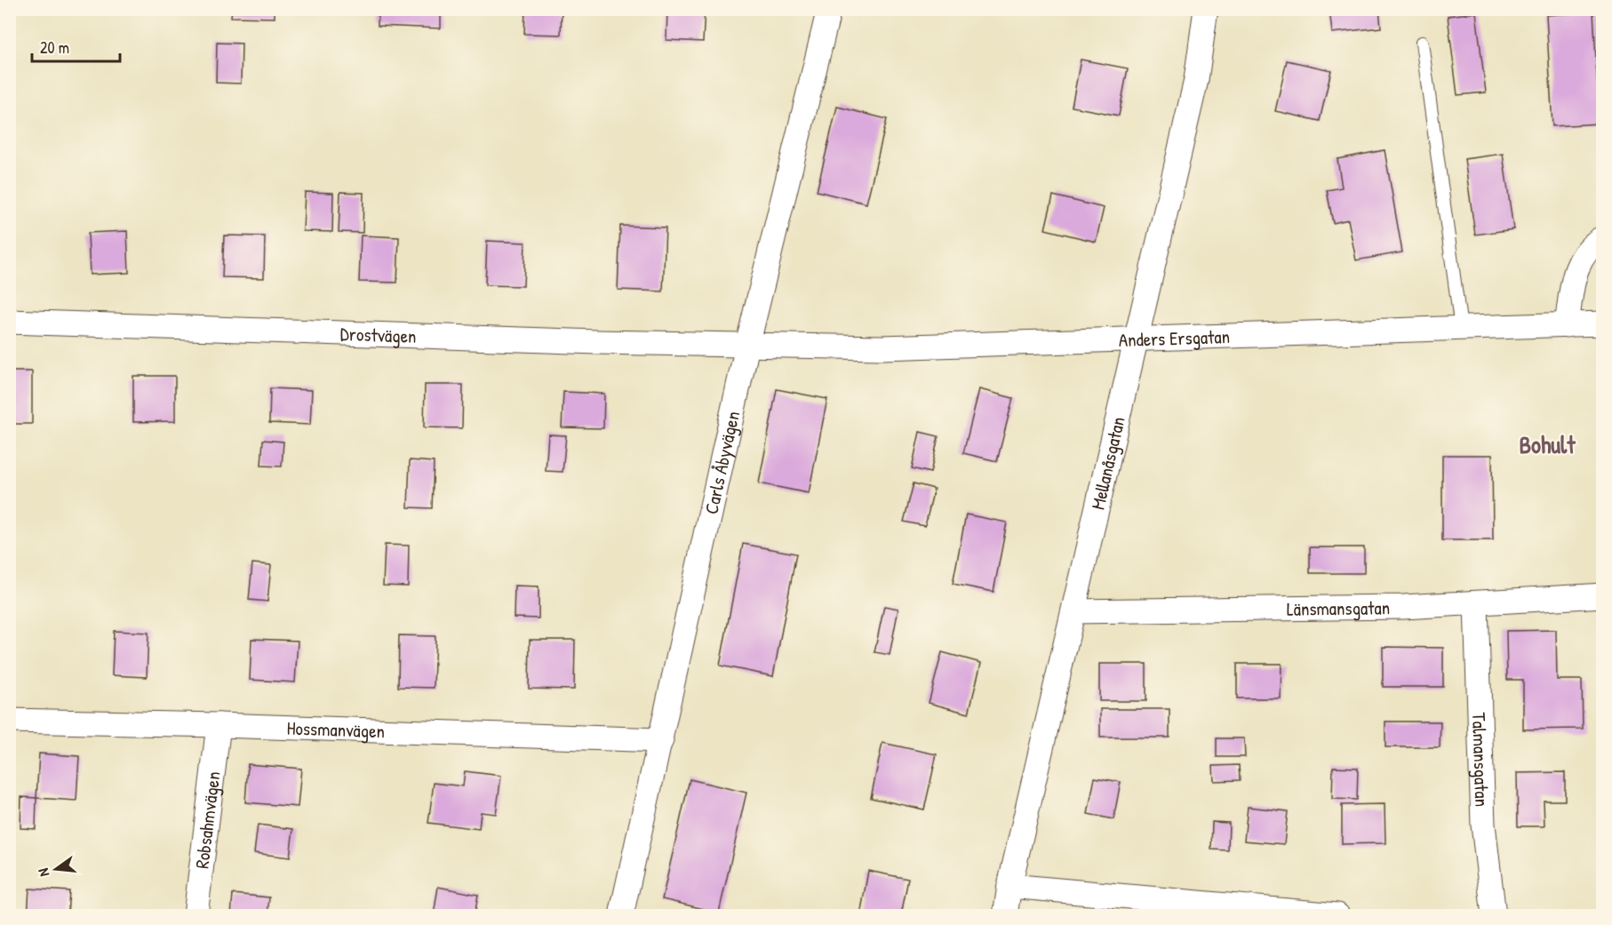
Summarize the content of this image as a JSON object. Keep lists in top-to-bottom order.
{
  "streets": {
    "street": [
      "Drostvägen",
      "Anders Ersgatan",
      "Carls Åbyvägen",
      "Mellanåsgatan",
      "Länsmansgatan",
      "Hossmanvägen",
      "Talmansgatan",
      "Robsahmvägen"
    ]
  },
  "crossings": [
    ["Drostvägen", "Anders Ersgatan"],
    ["Drostvägen", "Carls Åbyvägen"],
    ["Anders Ersgatan", "Carls Åbyvägen"],
    ["Anders Ersgatan", "Mellanåsgatan"],
    ["Carls Åbyvägen", "Hossmanvägen"],
    ["Mellanåsgatan", "Länsmansgatan"],
    ["Länsmansgatan", "Talmansgatan"],
    ["Hossmanvägen", "Robsahmvägen"]
  ],
  "districts": ["Bohult"],
  "scale_bar": "20 m",
  "north": "left"
}
